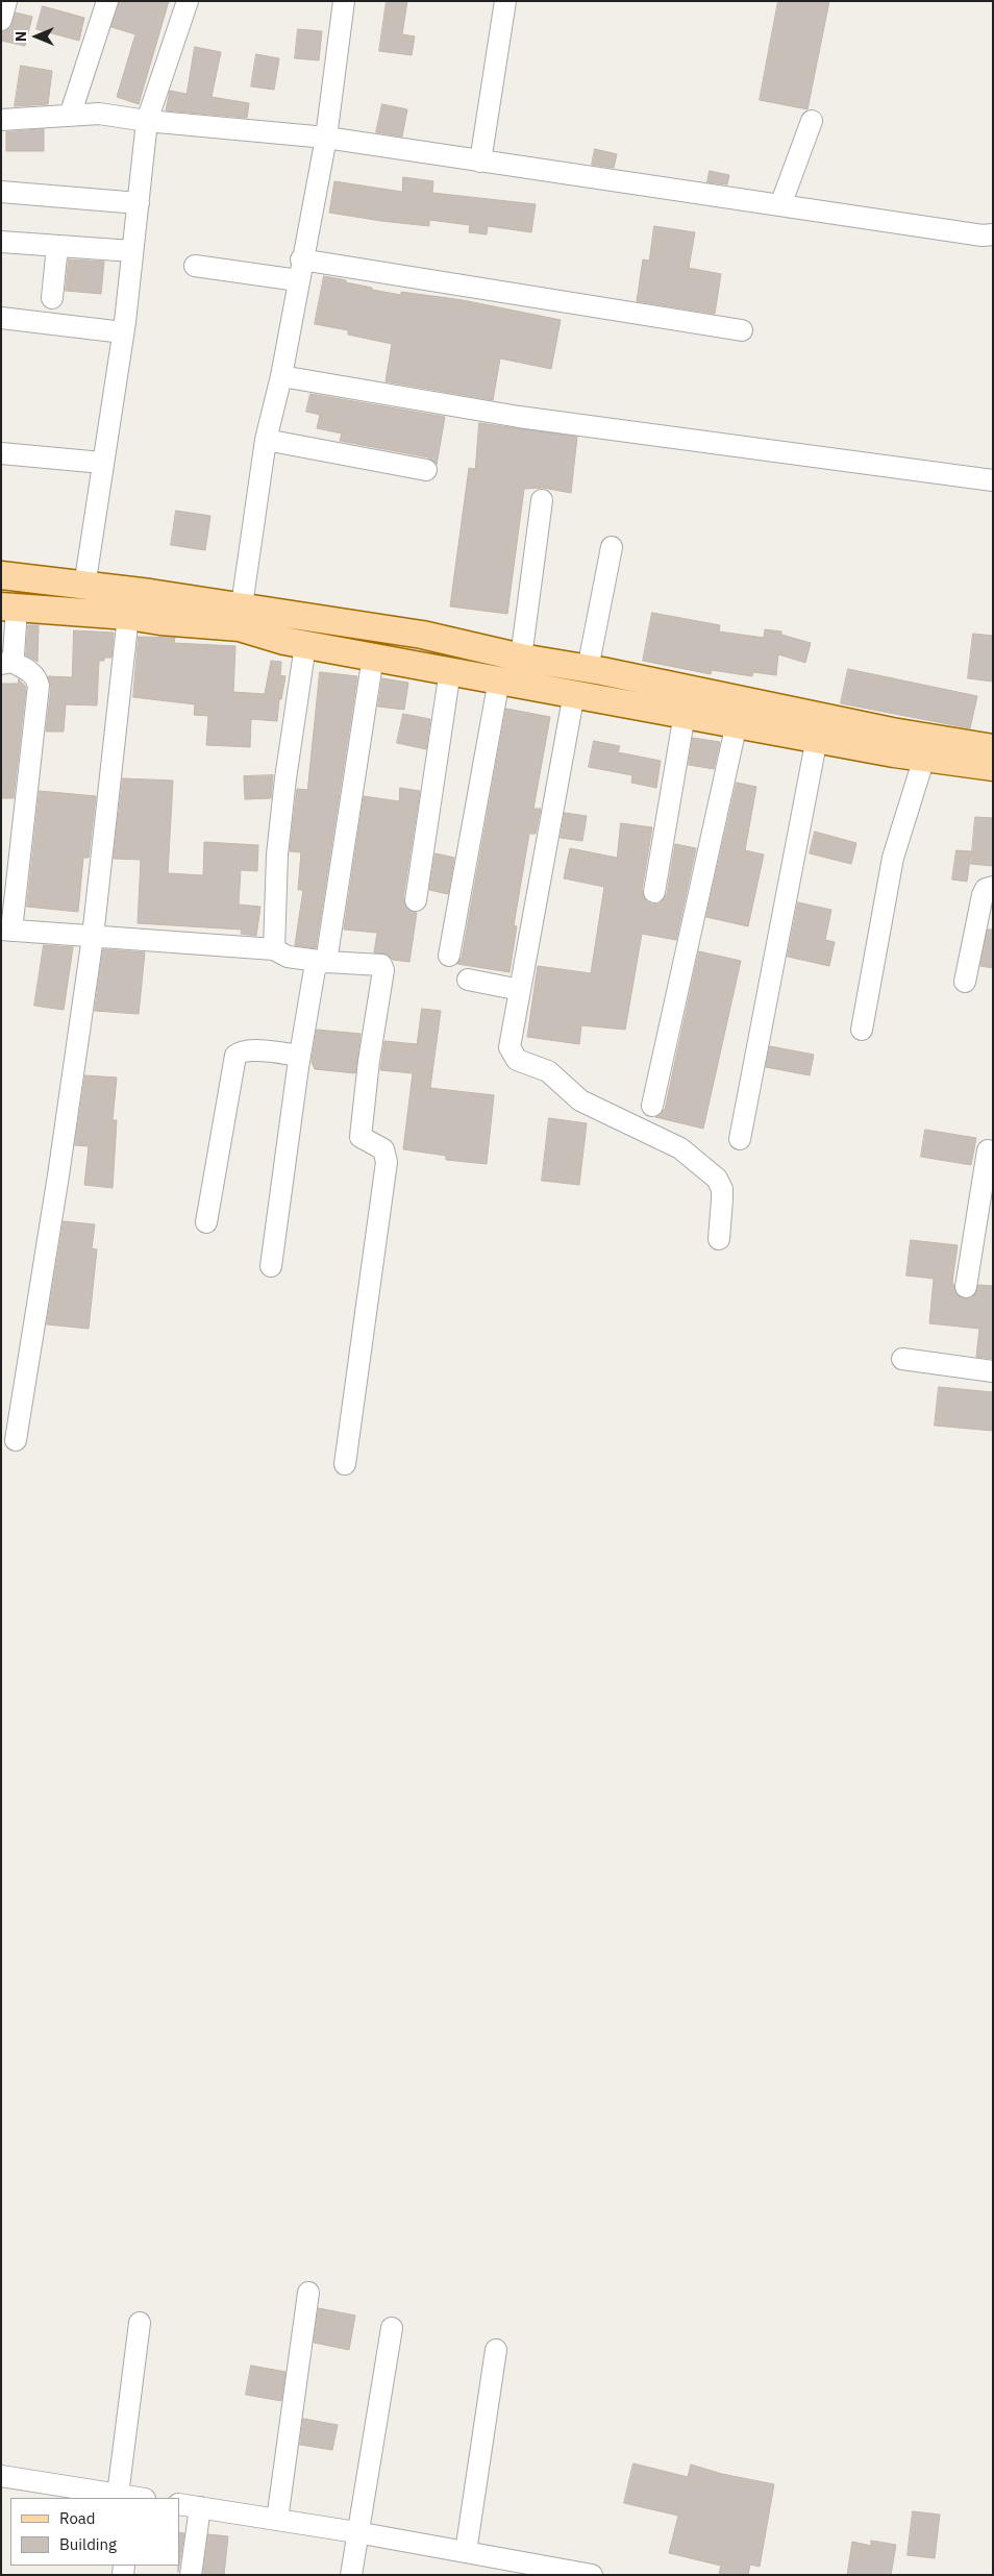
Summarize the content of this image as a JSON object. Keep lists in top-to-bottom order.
{
  "legend": ["Road", "Building"],
  "north": "left"
}
